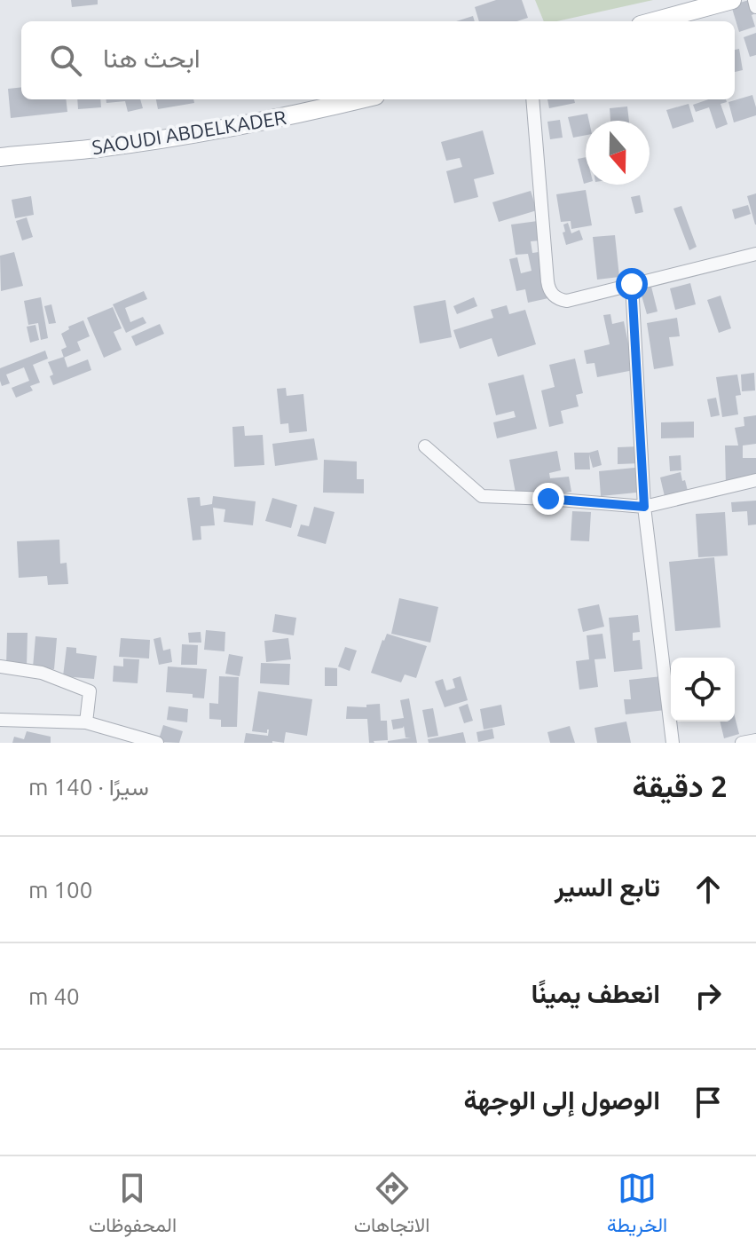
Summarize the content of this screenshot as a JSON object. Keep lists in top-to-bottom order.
{
  "streets": {
    "main road": ["SAOUDI ABDELKADER"]
  },
  "north": "bottom",
  "page": {
    "search": "ابحث هنا",
    "heading": ["2 دقيقة", "سيرًا · 140 m"],
    "list": [
      ["تابع السير", "100 m"],
      ["انعطف يمينًا", "40 m"],
      "الوصول إلى الوجهة"
    ],
    "nav": ["الخريطة", "الاتجاهات", "المحفوظات"]
  }
}
